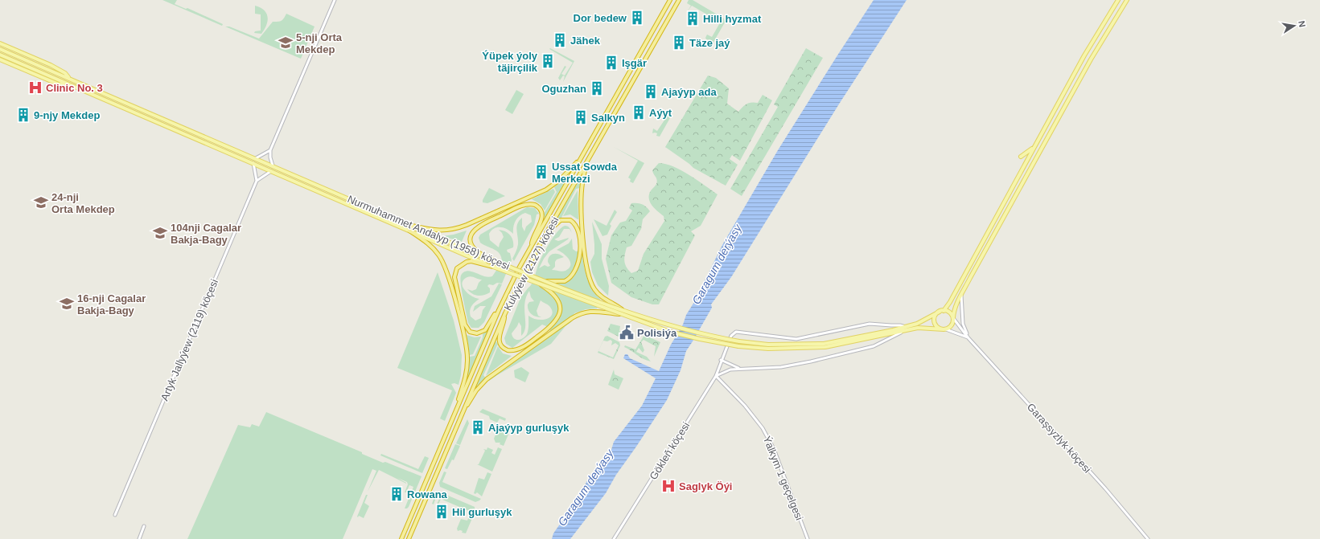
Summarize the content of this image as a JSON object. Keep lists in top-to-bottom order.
{
  "streets": {
    "highway": ["Kulyýew (2127) köçesi"],
    "main road": ["Nurmuhammet Andalyp (1958) köçesi"],
    "street": [
      "Artyk Jallyýew (2119) köçesi",
      "Garaşsyzlyk köçesi",
      "Gökleň köçesi",
      "Ýalkym 1 geçelgesi"
    ]
  },
  "crossings": [
    ["Nurmuhammet Andalyp (1958) köçesi", "Garaşsyzlyk köçesi"],
    ["Nurmuhammet Andalyp (1958) köçesi", "Gökleň köçesi"],
    ["Gökleň köçesi", "Ýalkym 1 geçelgesi"]
  ],
  "water": ["Garagum derýasy"],
  "places": {
    "building": [
      "Dor bedew",
      "Hilli hyzmat",
      "Jähek",
      "Täze jaý",
      "Ýüpek ýoly täjirçilik",
      "Işgär",
      "Oguzhan",
      "Ajaýyp ada",
      "Aýyt",
      "9-njy Mekdep",
      "Salkyn",
      "Ussat Sowda Merkezi",
      "Ajaýyp gurluşyk",
      "Rowana",
      "Hil gurluşyk"
    ],
    "school or university": [
      "5-nji Orta Mekdep",
      "24-nji Orta Mekdep",
      "104nji Cagalar Bakja-Bagy",
      "16-nji Cagalar Bakja-Bagy"
    ],
    "hospital": ["Clinic No. 3", "Saglyk Öýi"],
    "public building": ["Polisiýa"]
  },
  "north": "right"
}
